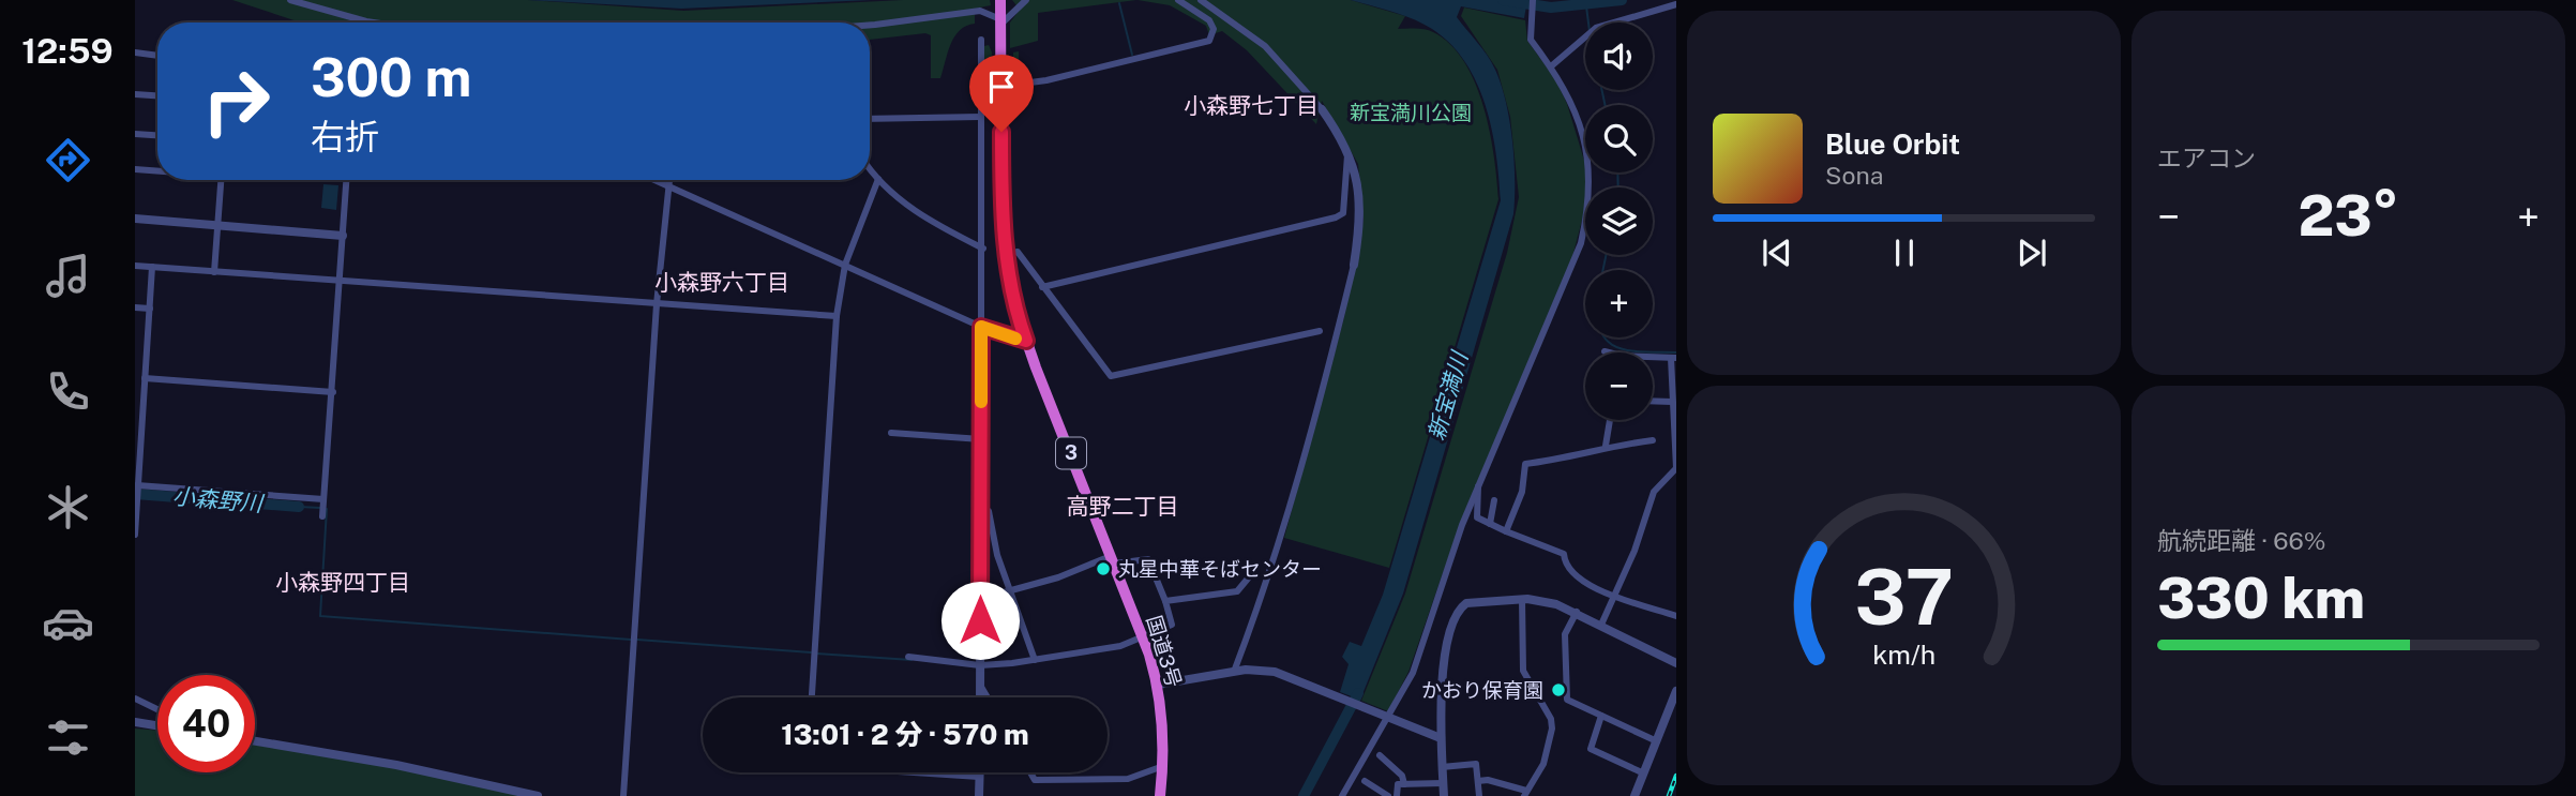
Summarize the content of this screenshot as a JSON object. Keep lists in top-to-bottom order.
{
  "streets": {
    "highway": ["3", "国道3号"]
  },
  "districts": [
    "小森野七丁目",
    "小森野六丁目",
    "高野二丁目",
    "小森野四丁目"
  ],
  "water": ["新宝満川", "小森野川"],
  "parks": ["新宝満川公園"],
  "places": ["丸星中華そばセンター", "かおり保育園"],
  "page": {
    "tabs": "12:59",
    "tile": [
      "エアコン",
      ["航続距離 · 66%", "330 km"]
    ],
    "map_buttons": ["+", "−"],
    "turn": ["300 m", "右折"],
    "song": ["Blue Orbit", "Sona"],
    "heat": ["−", "23°", "+"],
    "limit": "40",
    "trip": "13:01 · 2 分 · 570 m",
    "gauge": ["37", "km/h"]
  }
}
